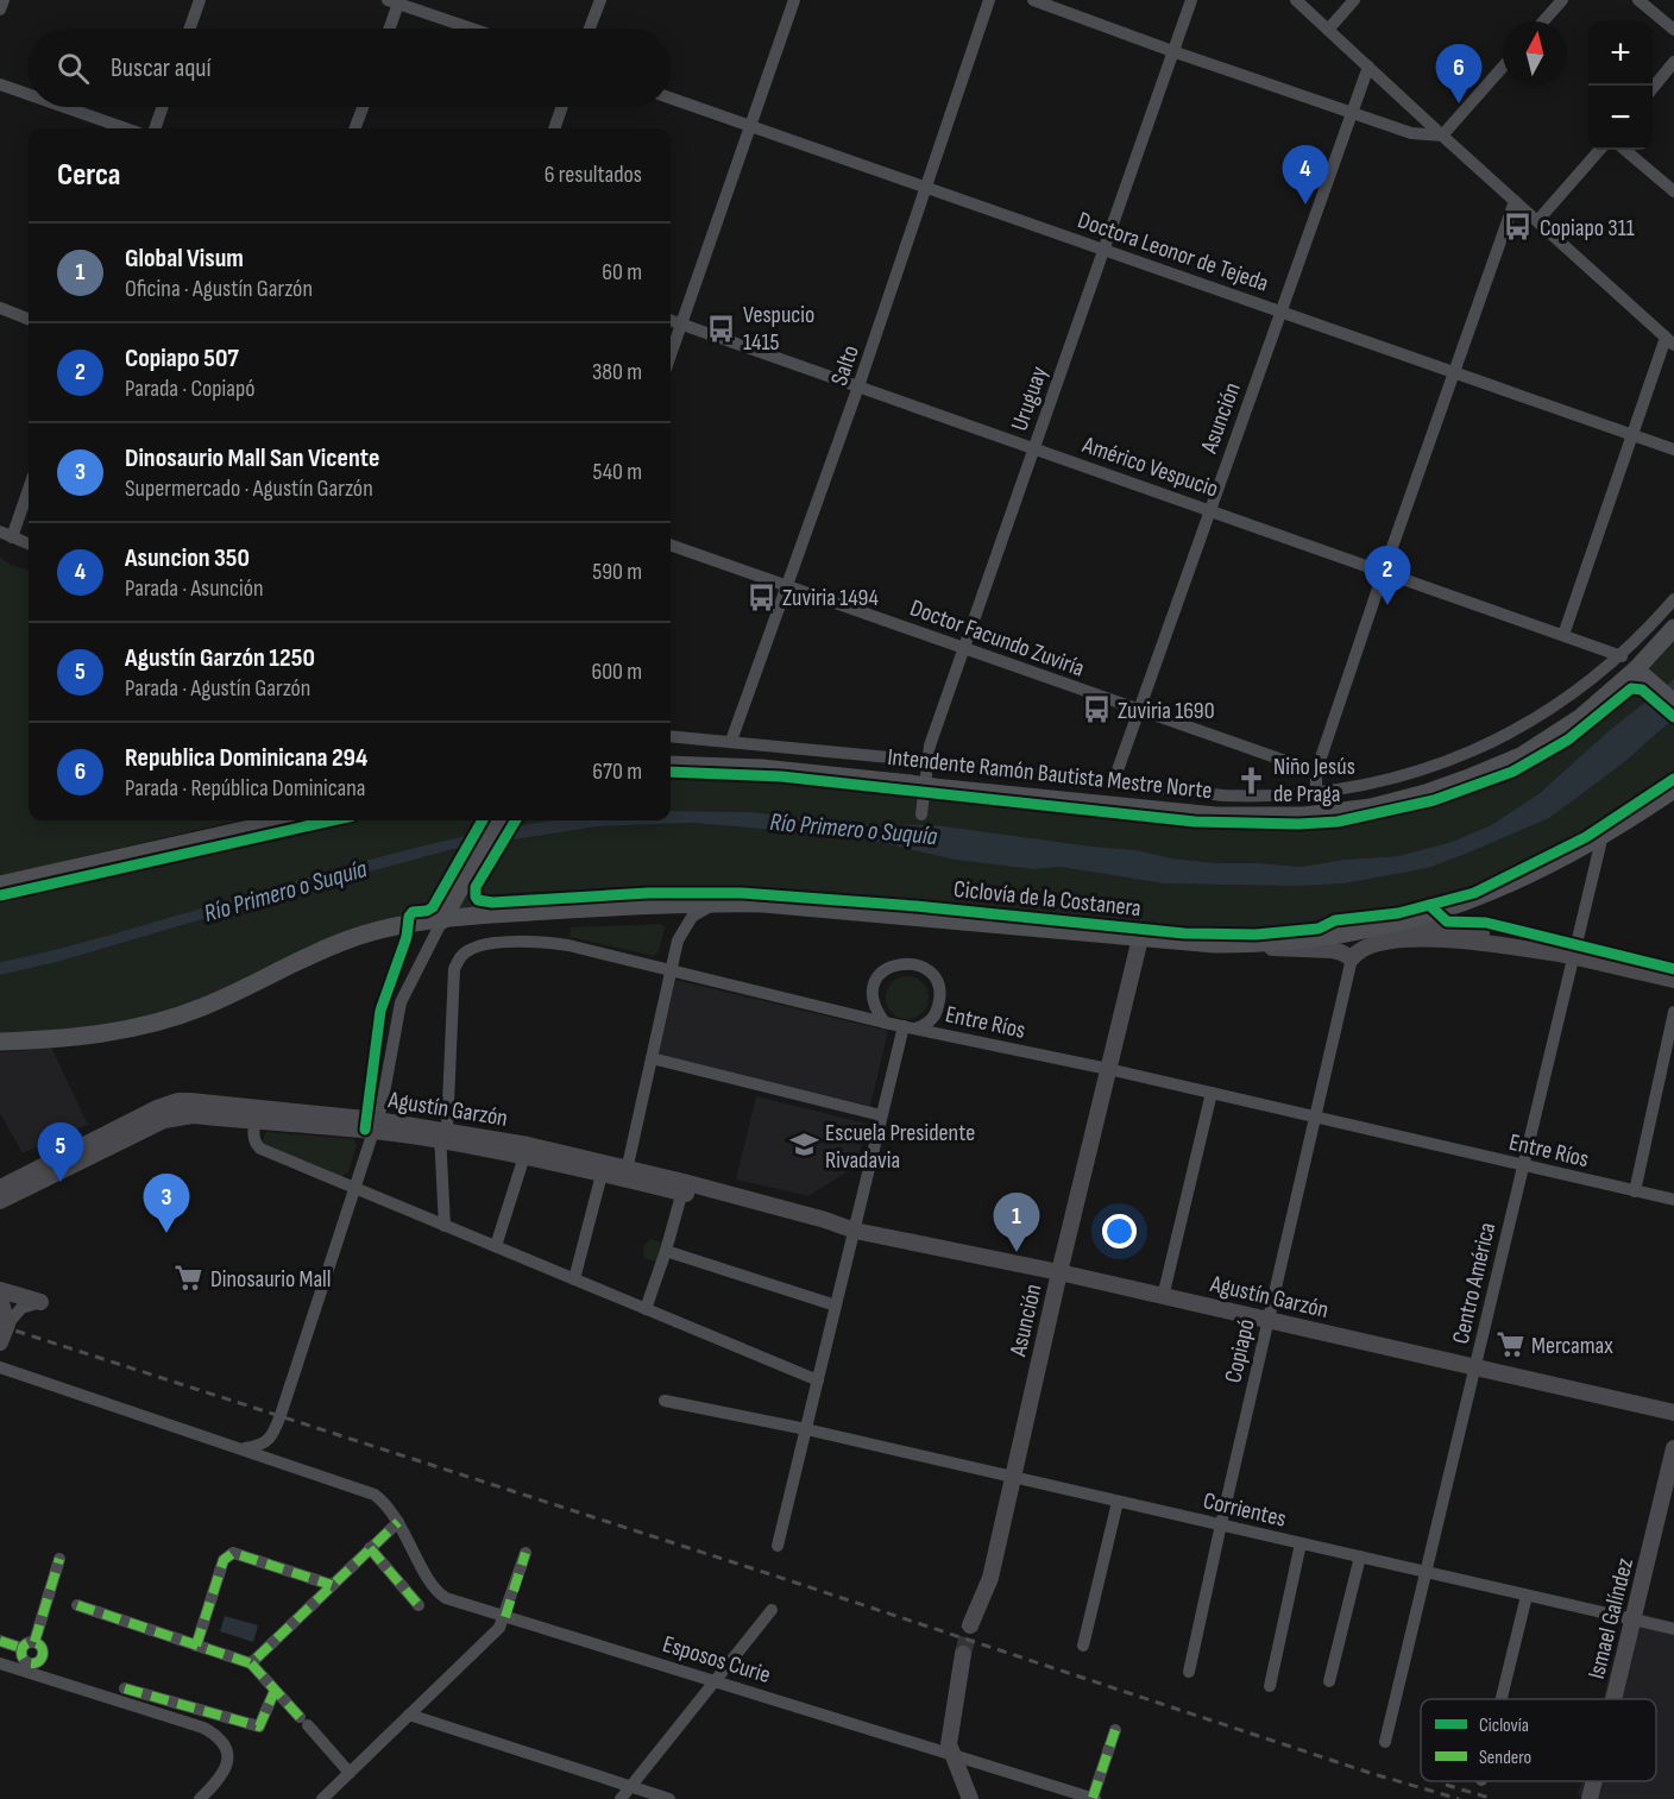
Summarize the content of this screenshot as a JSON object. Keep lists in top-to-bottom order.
{
  "streets": {
    "main road": [
      "Asunción",
      "Intendente Ramón Bautista Mestre Norte",
      "Agustín Garzón",
      "Ismael Galíndez"
    ],
    "street": [
      "Doctora Leonor de Tejeda",
      "Salto",
      "Uruguay",
      "Américo Vespucio",
      "Doctor Facundo Zuviría",
      "Entre Ríos",
      "Centro América",
      "Copiapó",
      "Corrientes",
      "Esposos Curie"
    ],
    "cycle path": ["Ciclovía de la Costanera"]
  },
  "crossings": [
    ["Doctora Leonor de Tejeda", "Salto"],
    ["Doctora Leonor de Tejeda", "Uruguay"],
    ["Doctora Leonor de Tejeda", "Asunción"],
    ["Salto", "Américo Vespucio"],
    ["Salto", "Doctor Facundo Zuviría"],
    ["Uruguay", "Américo Vespucio"],
    ["Uruguay", "Doctor Facundo Zuviría"],
    ["Asunción", "Américo Vespucio"],
    ["Asunción", "Doctor Facundo Zuviría"],
    ["Asunción", "Entre Ríos"],
    ["Asunción", "Agustín Garzón"],
    ["Asunción", "Corrientes"],
    ["Entre Ríos", "Agustín Garzón"],
    ["Entre Ríos", "Centro América"],
    ["Entre Ríos", "Copiapó"],
    ["Agustín Garzón", "Centro América"],
    ["Agustín Garzón", "Copiapó"],
    ["Centro América", "Corrientes"],
    ["Copiapó", "Corrientes"],
    ["Corrientes", "Ismael Galíndez"]
  ],
  "water": ["Río Primero o Suquía"],
  "places": {
    "bus stop": [
      "Copiapo 311",
      "Vespucio 1415",
      "Zuviria 1494",
      "Zuviria 1690"
    ],
    "church": ["Niño Jesús de Praga"],
    "school or university": ["Escuela Presidente Rivadavia"],
    "supermarket": ["Dinosaurio Mall", "Mercamax"]
  },
  "legend": ["Ciclovía", "Sendero"],
  "north": "top",
  "page": {
    "map_buttons": ["+", "−"],
    "search": "Buscar aquí",
    "pins": [
      "6",
      "4",
      "2",
      "5",
      "3",
      "1"
    ],
    "heading": ["Cerca", "6 resultados"],
    "list": [
      {
        "mark": "1",
        "name": "Global Visum",
        "note": "Oficina · Agustín Garzón",
        "value": "60 m"
      },
      {
        "mark": "2",
        "name": "Copiapo 507",
        "note": "Parada · Copiapó",
        "value": "380 m"
      },
      {
        "mark": "3",
        "name": "Dinosaurio Mall San Vicente",
        "note": "Supermercado · Agustín Garzón",
        "value": "540 m"
      },
      {
        "mark": "4",
        "name": "Asuncion 350",
        "note": "Parada · Asunción",
        "value": "590 m"
      },
      {
        "mark": "5",
        "name": "Agustín Garzón 1250",
        "note": "Parada · Agustín Garzón",
        "value": "600 m"
      },
      {
        "mark": "6",
        "name": "Republica Dominicana 294",
        "note": "Parada · República Dominicana",
        "value": "670 m"
      }
    ]
  }
}
